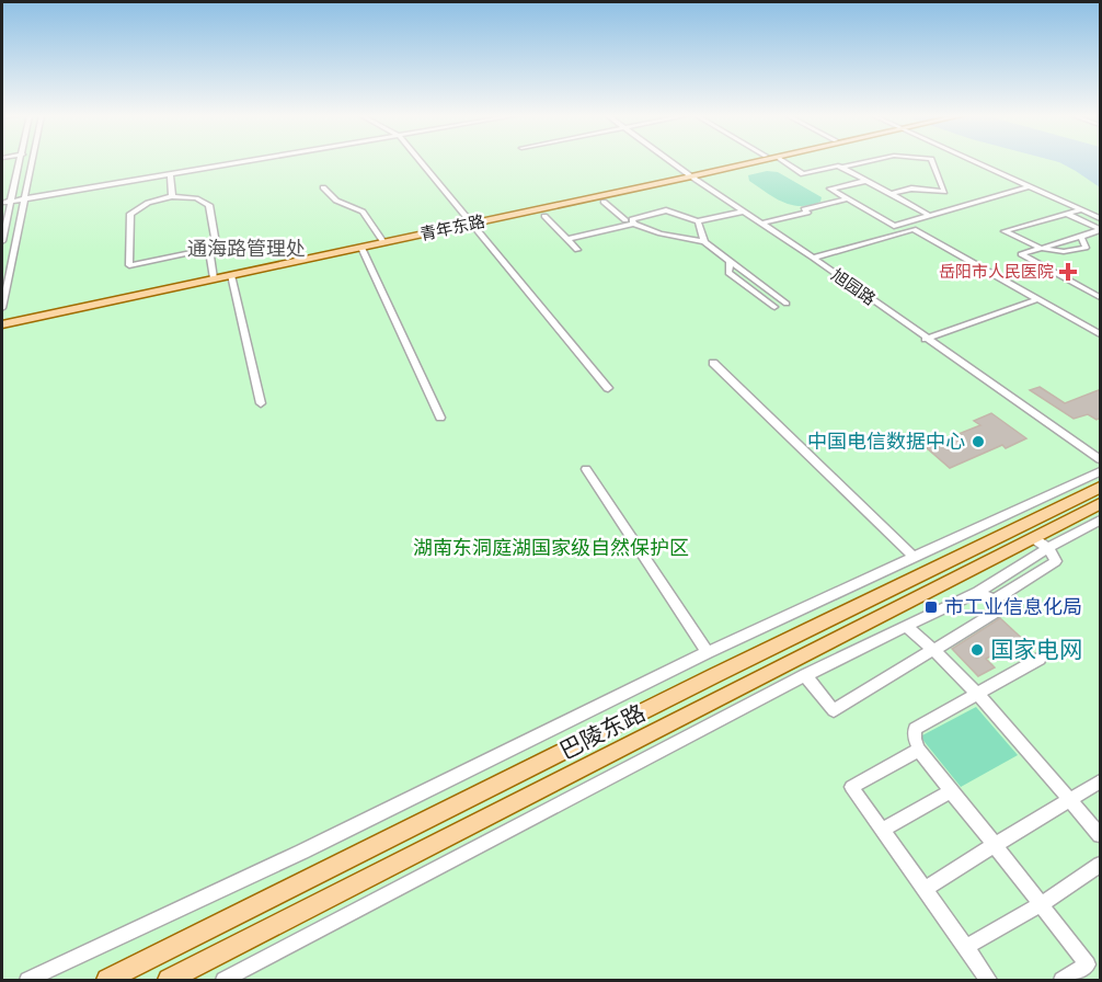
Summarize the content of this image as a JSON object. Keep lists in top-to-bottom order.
{
  "streets": {
    "main road": ["青年东路", "巴陵东路"],
    "street": ["旭园路"]
  },
  "crossings": [
    ["青年东路", "旭园路"]
  ],
  "districts": ["通海路管理处"],
  "parks": ["湖南东洞庭湖国家级自然保护区"],
  "places": {
    "health": ["岳阳市人民医院"],
    "other": ["中国电信数据中心", "国家电网"],
    "transit": ["市工业信息化局"]
  }
}
